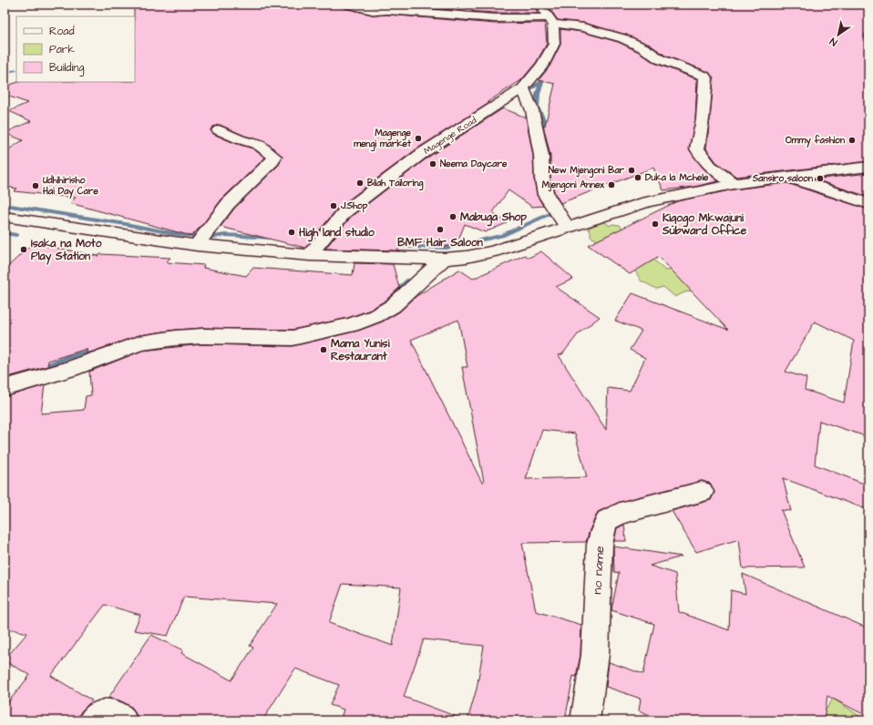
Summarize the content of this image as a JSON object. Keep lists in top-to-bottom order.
{
  "streets": {
    "street": ["Magenge Road", "no name"]
  },
  "places": [
    "Magenge mengi market",
    "Ommy fashion",
    "Neema Daycare",
    "New Mjengoni Bar",
    "Duka la Mchele",
    "Sansiro saloon",
    "Bilah Tailoring",
    "Mjengoni Annex",
    "Udhihirisho Hai Day Care",
    "J.Shop",
    "Mabuga Shop",
    "Kigogo Mkwajuni Subward Office",
    "BMF Hair Saloon",
    "High land studio",
    "Isaka na Moto Play Station",
    "Mama Yunisi Restaurant"
  ],
  "legend": ["Road", "Park", "Building"],
  "north": "bottom left"
}
